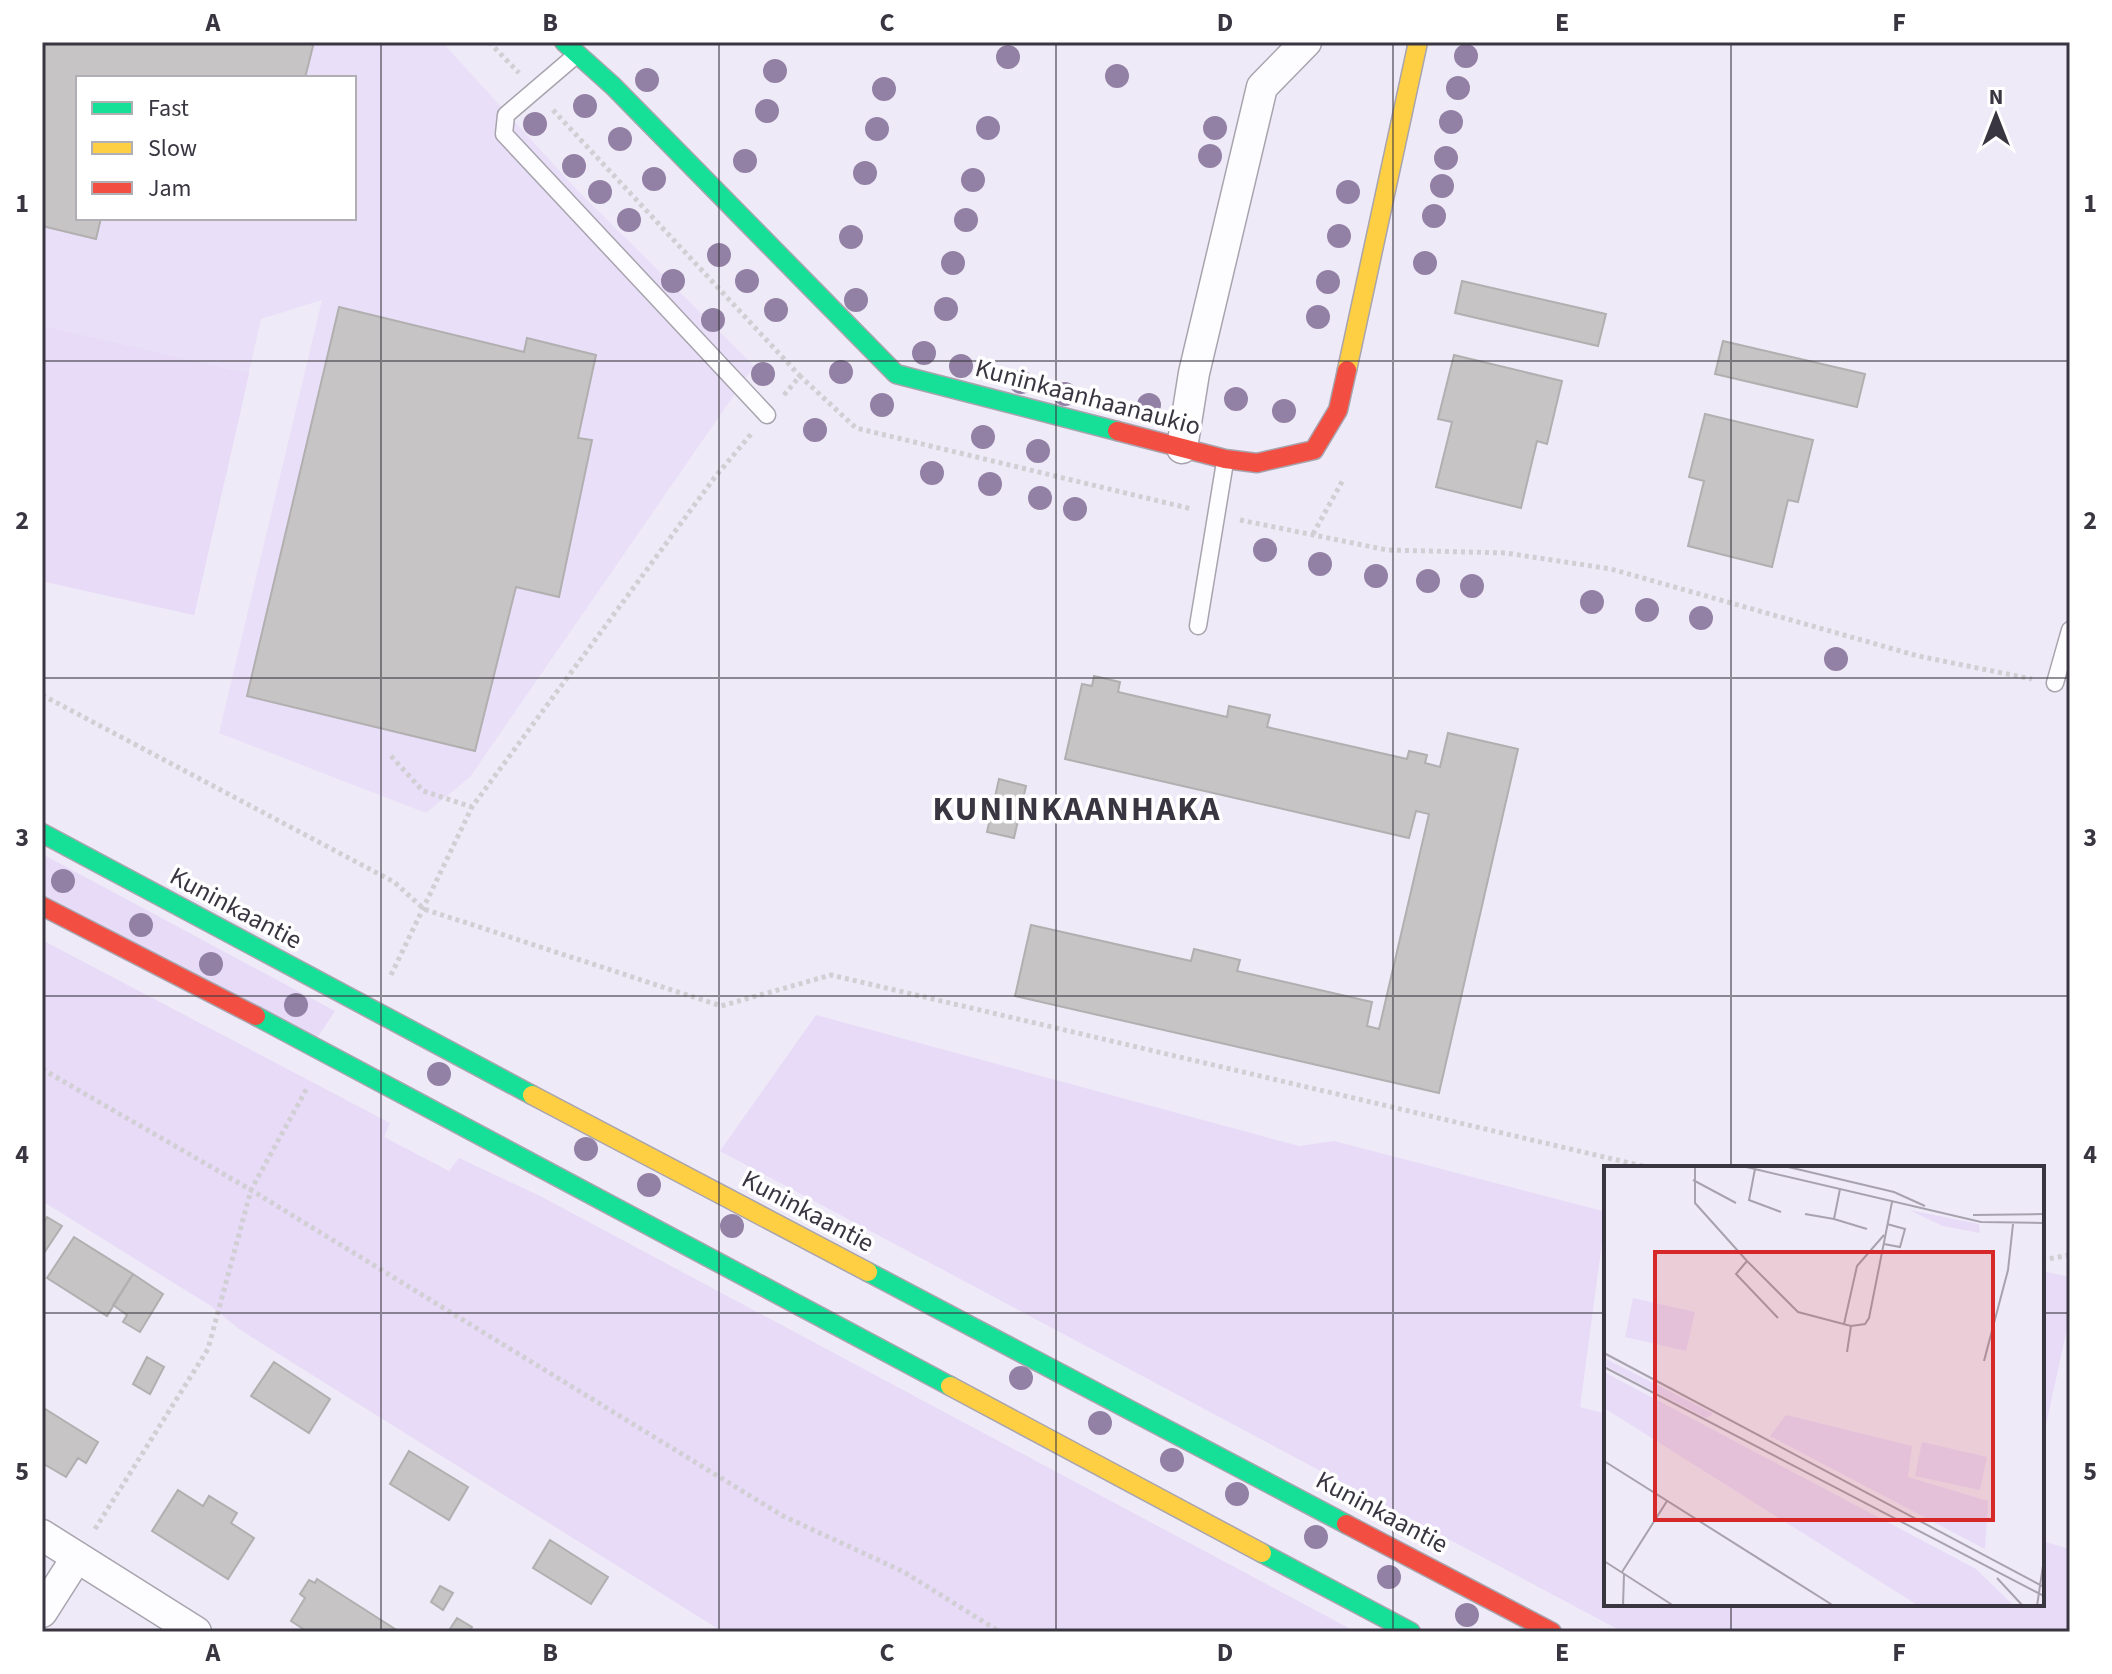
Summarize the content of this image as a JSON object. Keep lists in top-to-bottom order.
{
  "streets": {
    "main road": ["Kuninkaanhaanaukio", "Kuninkaantie"]
  },
  "districts": ["KUNINKAANHAKA"],
  "legend": ["Fast", "Slow", "Jam"],
  "north": "top",
  "grid": {
    "columns": [
      "A",
      "B",
      "C",
      "D",
      "E",
      "F"
    ],
    "rows": [
      "1",
      "2",
      "3",
      "4",
      "5"
    ]
  }
}
